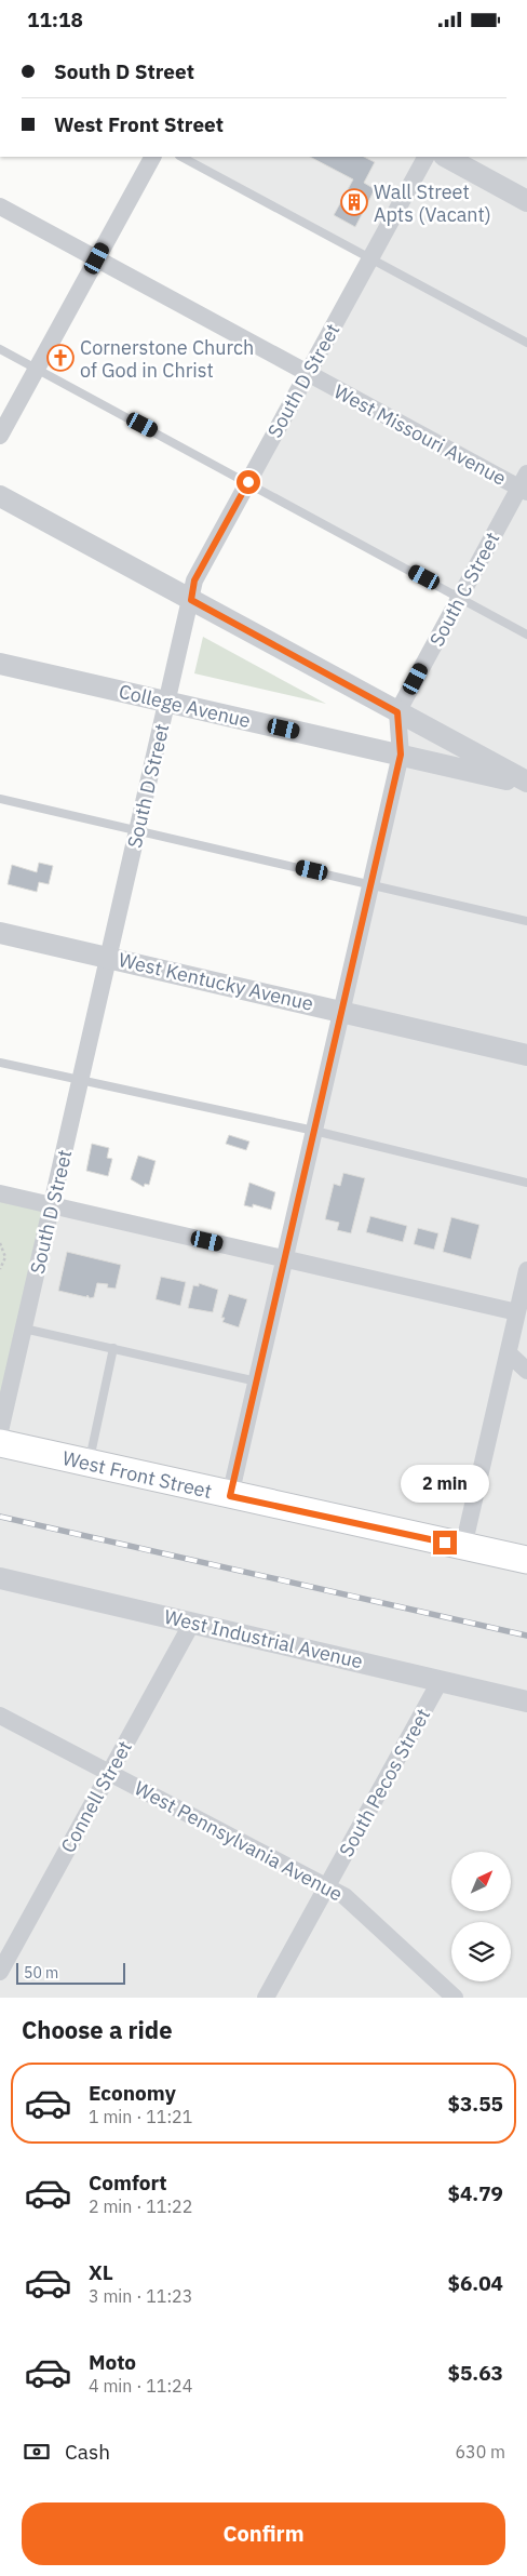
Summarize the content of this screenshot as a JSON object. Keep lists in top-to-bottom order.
{
  "streets": {
    "main road": ["West Front Street"],
    "street": [
      "South D Street",
      "West Missouri Avenue",
      "South C Street",
      "College Avenue",
      "West Kentucky Avenue",
      "West Industrial Avenue",
      "South Pecos Street",
      "Connell Street",
      "West Pennsylvania Avenue"
    ]
  },
  "crossings": [
    ["South D Street", "West Missouri Avenue"],
    ["South D Street", "College Avenue"],
    ["South D Street", "West Kentucky Avenue"],
    ["West Missouri Avenue", "South C Street"],
    ["West Industrial Avenue", "South Pecos Street"],
    ["West Industrial Avenue", "Connell Street"],
    ["South Pecos Street", "West Pennsylvania Avenue"],
    ["Connell Street", "West Pennsylvania Avenue"]
  ],
  "places": {
    "building": ["Wall Street Apts (Vacant)"],
    "church": ["Cornerstone Church of God in Christ"]
  },
  "scale_bar": "50 m",
  "north": "top right",
  "page": {
    "status": "11:18",
    "banner": ["South D Street", "West Front Street"],
    "bubble": "2 min",
    "scale": "50 m",
    "heading": "Choose a ride",
    "list": [
      {
        "name": "Economy",
        "note": "1 min · 11:21",
        "value": "$3.55"
      },
      {
        "name": "Comfort",
        "note": "2 min · 11:22",
        "value": "$4.79"
      },
      {
        "name": "XL",
        "note": "3 min · 11:23",
        "value": "$6.04"
      },
      {
        "name": "Moto",
        "note": "4 min · 11:24",
        "value": "$5.63"
      }
    ],
    "pay": ["Cash", "630 m"],
    "buttons": "Confirm"
  }
}
